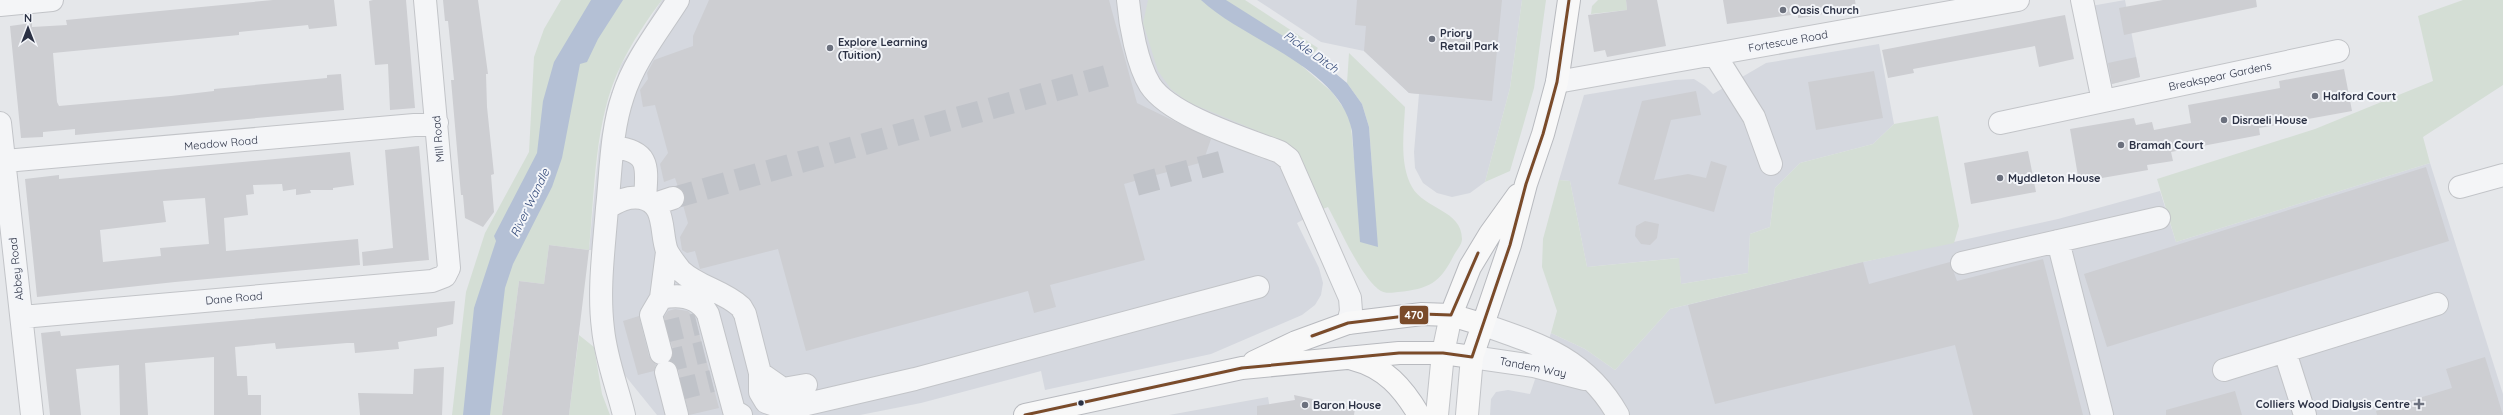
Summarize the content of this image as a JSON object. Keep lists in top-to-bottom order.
{
  "streets": {
    "street": [
      "Fortescue Road",
      "Breakspear Gardens",
      "Mill Road",
      "Meadow Road",
      "Abbey Road",
      "Dane Road",
      "Tandem Way"
    ]
  },
  "crossings": [
    ["Mill Road", "Meadow Road"],
    ["Mill Road", "Dane Road"],
    ["Meadow Road", "Abbey Road"],
    ["Abbey Road", "Dane Road"]
  ],
  "water": ["Pickle Ditch", "River Wandle"],
  "places": {
    "other": [
      "Oasis Church",
      "Priory Retail Park",
      "Explore Learning (Tuition)",
      "Halford Court",
      "Disraeli House",
      "Bramah Court",
      "Myddleton House",
      "Baron House"
    ],
    "health": ["Colliers Wood Dialysis Centre"]
  },
  "lines": ["transit line 470"],
  "north": "top"
}
